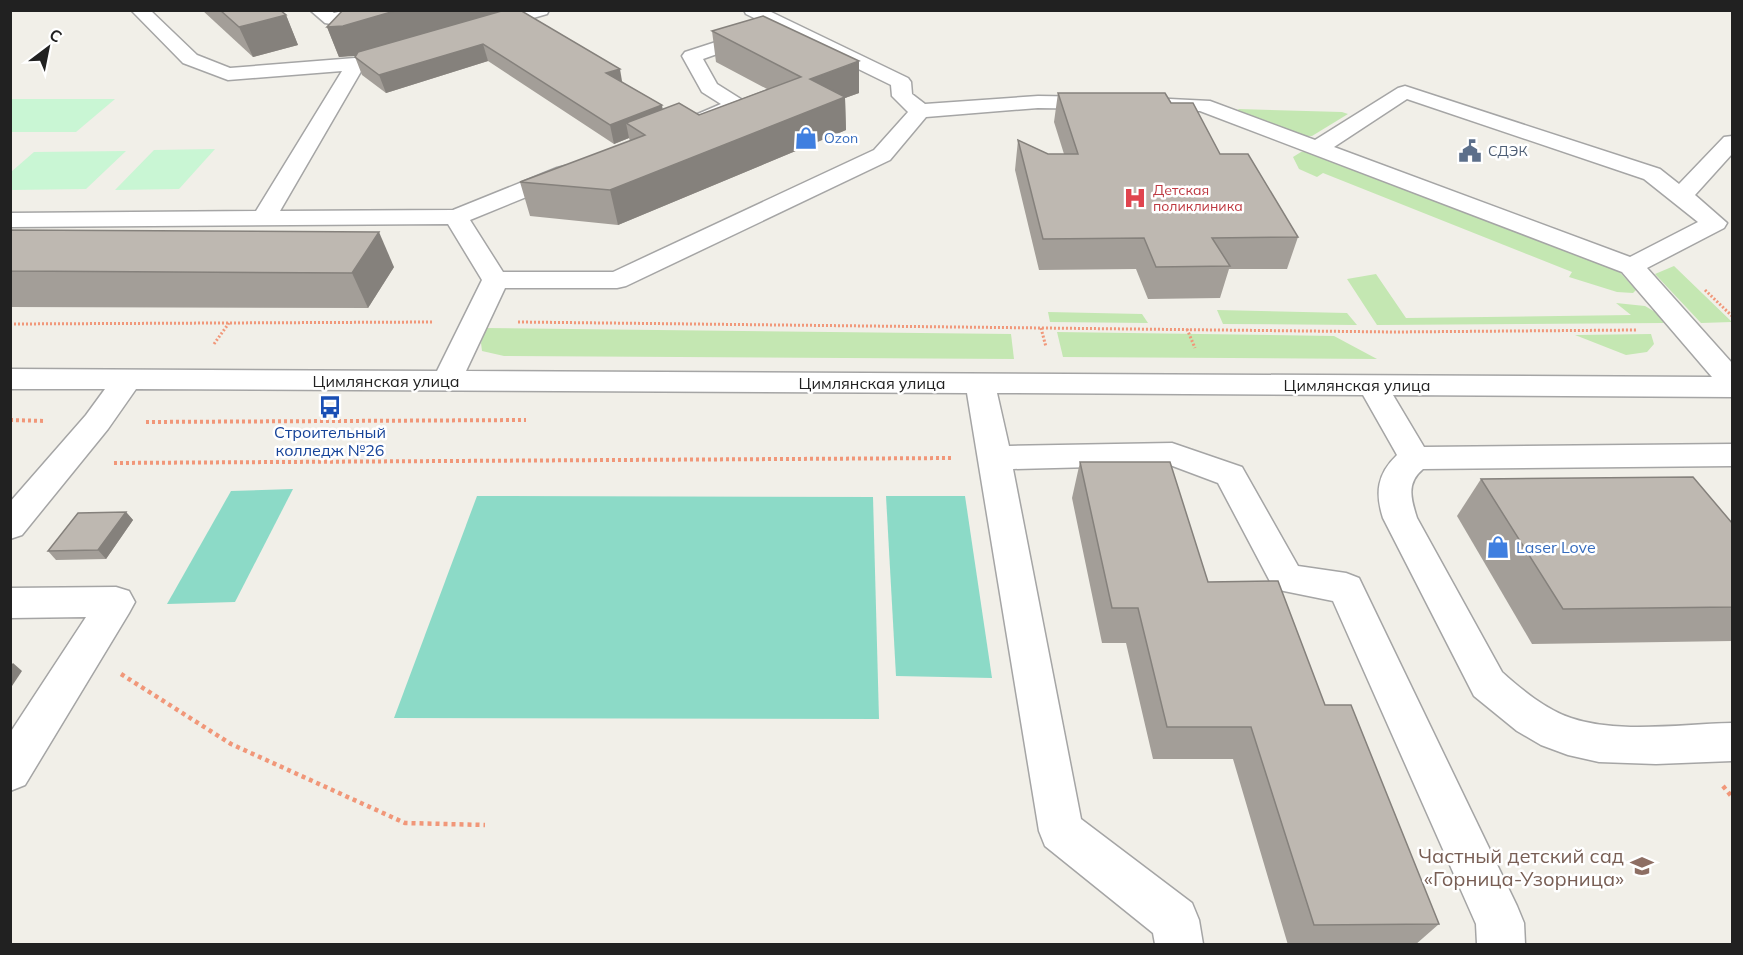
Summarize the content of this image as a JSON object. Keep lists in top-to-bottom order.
{
  "streets": {
    "street": ["Цимлянская улица"]
  },
  "places": {
    "shop": ["Ozon", "Laser Love"],
    "public building": ["СДЭК"],
    "hospital": ["Детская поликлиника"],
    "bus stop": ["Строительный колледж №26"],
    "school or university": ["Частный детский сад «Горница-Узорница»"]
  },
  "north": "top right"
}
